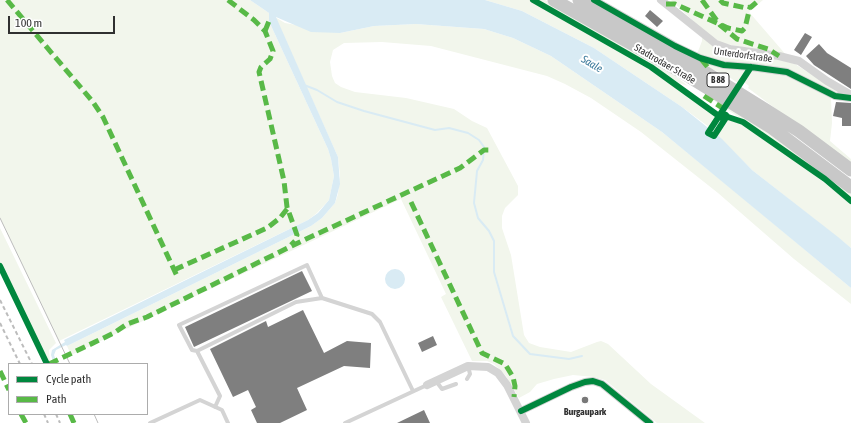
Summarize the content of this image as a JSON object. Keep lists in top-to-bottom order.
{
  "streets": {
    "main road": ["Stadtrodaer Straße", "B 88"],
    "street": ["Unterdorfstraße"]
  },
  "water": ["Saale"],
  "places": ["Burgaupark"],
  "legend": ["Cycle path", "Path"],
  "scale_bar": "100 m"
}
